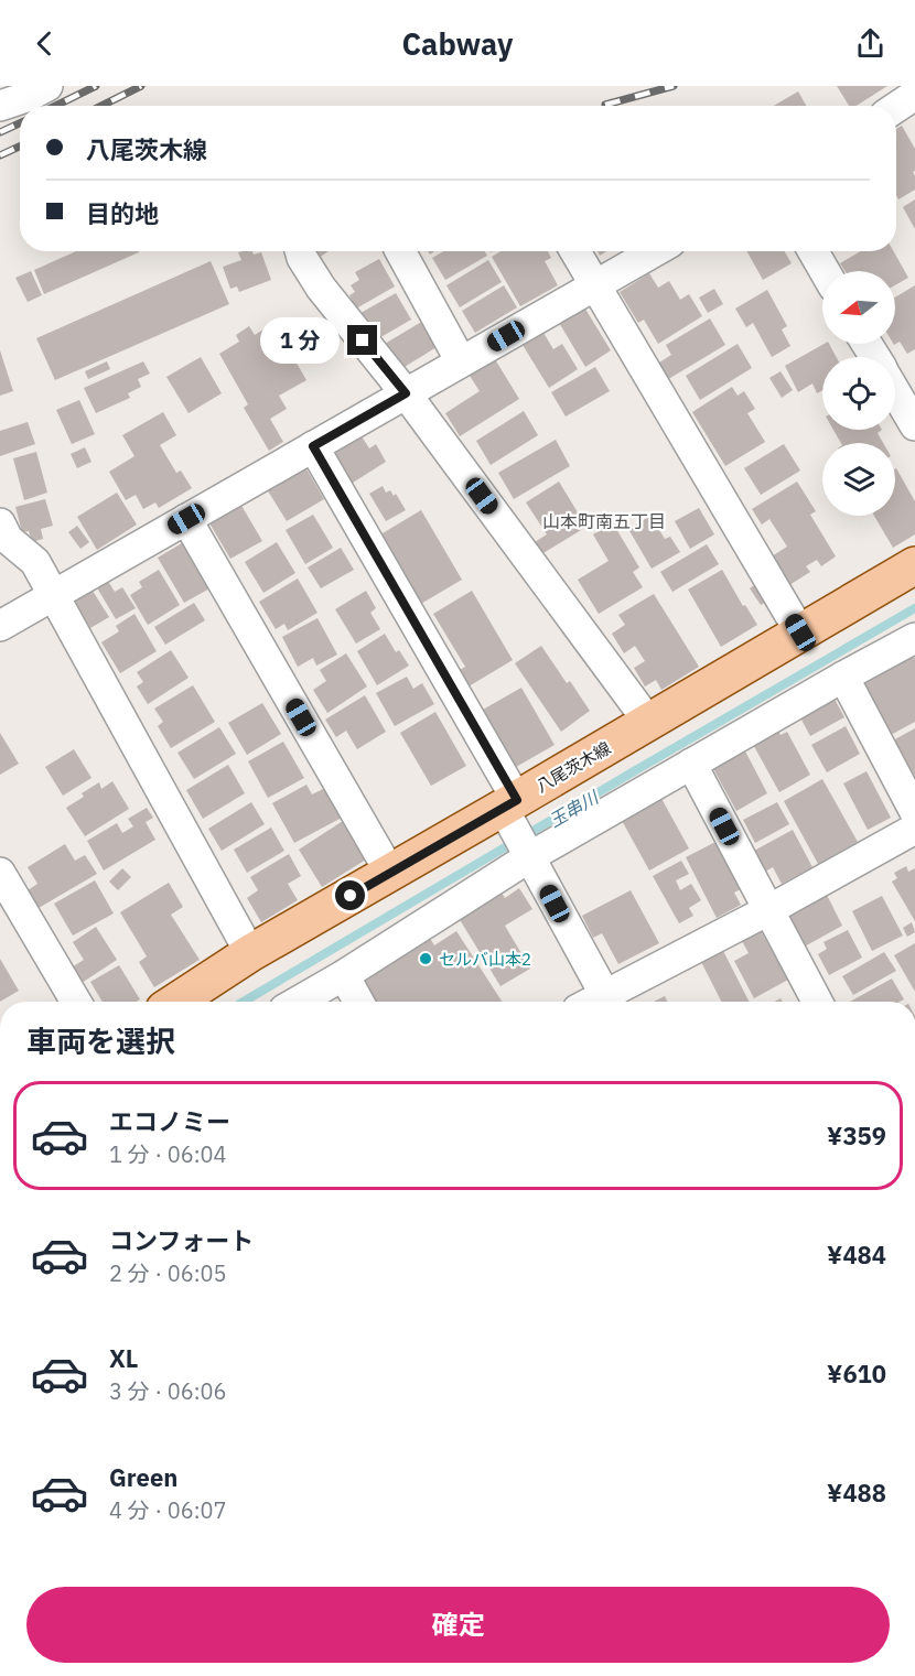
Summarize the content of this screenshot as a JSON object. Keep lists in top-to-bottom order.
{
  "streets": {
    "main road": ["八尾茨木線"]
  },
  "districts": ["山本町南五丁目"],
  "water": ["玉串川"],
  "places": ["セルバ山本2"],
  "north": "left",
  "page": {
    "header": "Cabway",
    "banner": ["八尾茨木線", "目的地"],
    "bubble": "1 分",
    "heading": "車両を選択",
    "list": [
      {
        "name": "エコノミー",
        "note": "1 分 · 06:04",
        "value": "¥359"
      },
      {
        "name": "コンフォート",
        "note": "2 分 · 06:05",
        "value": "¥484"
      },
      {
        "name": "XL",
        "note": "3 分 · 06:06",
        "value": "¥610"
      },
      {
        "name": "Green",
        "note": "4 分 · 06:07",
        "value": "¥488"
      }
    ],
    "buttons": "確定"
  }
}
